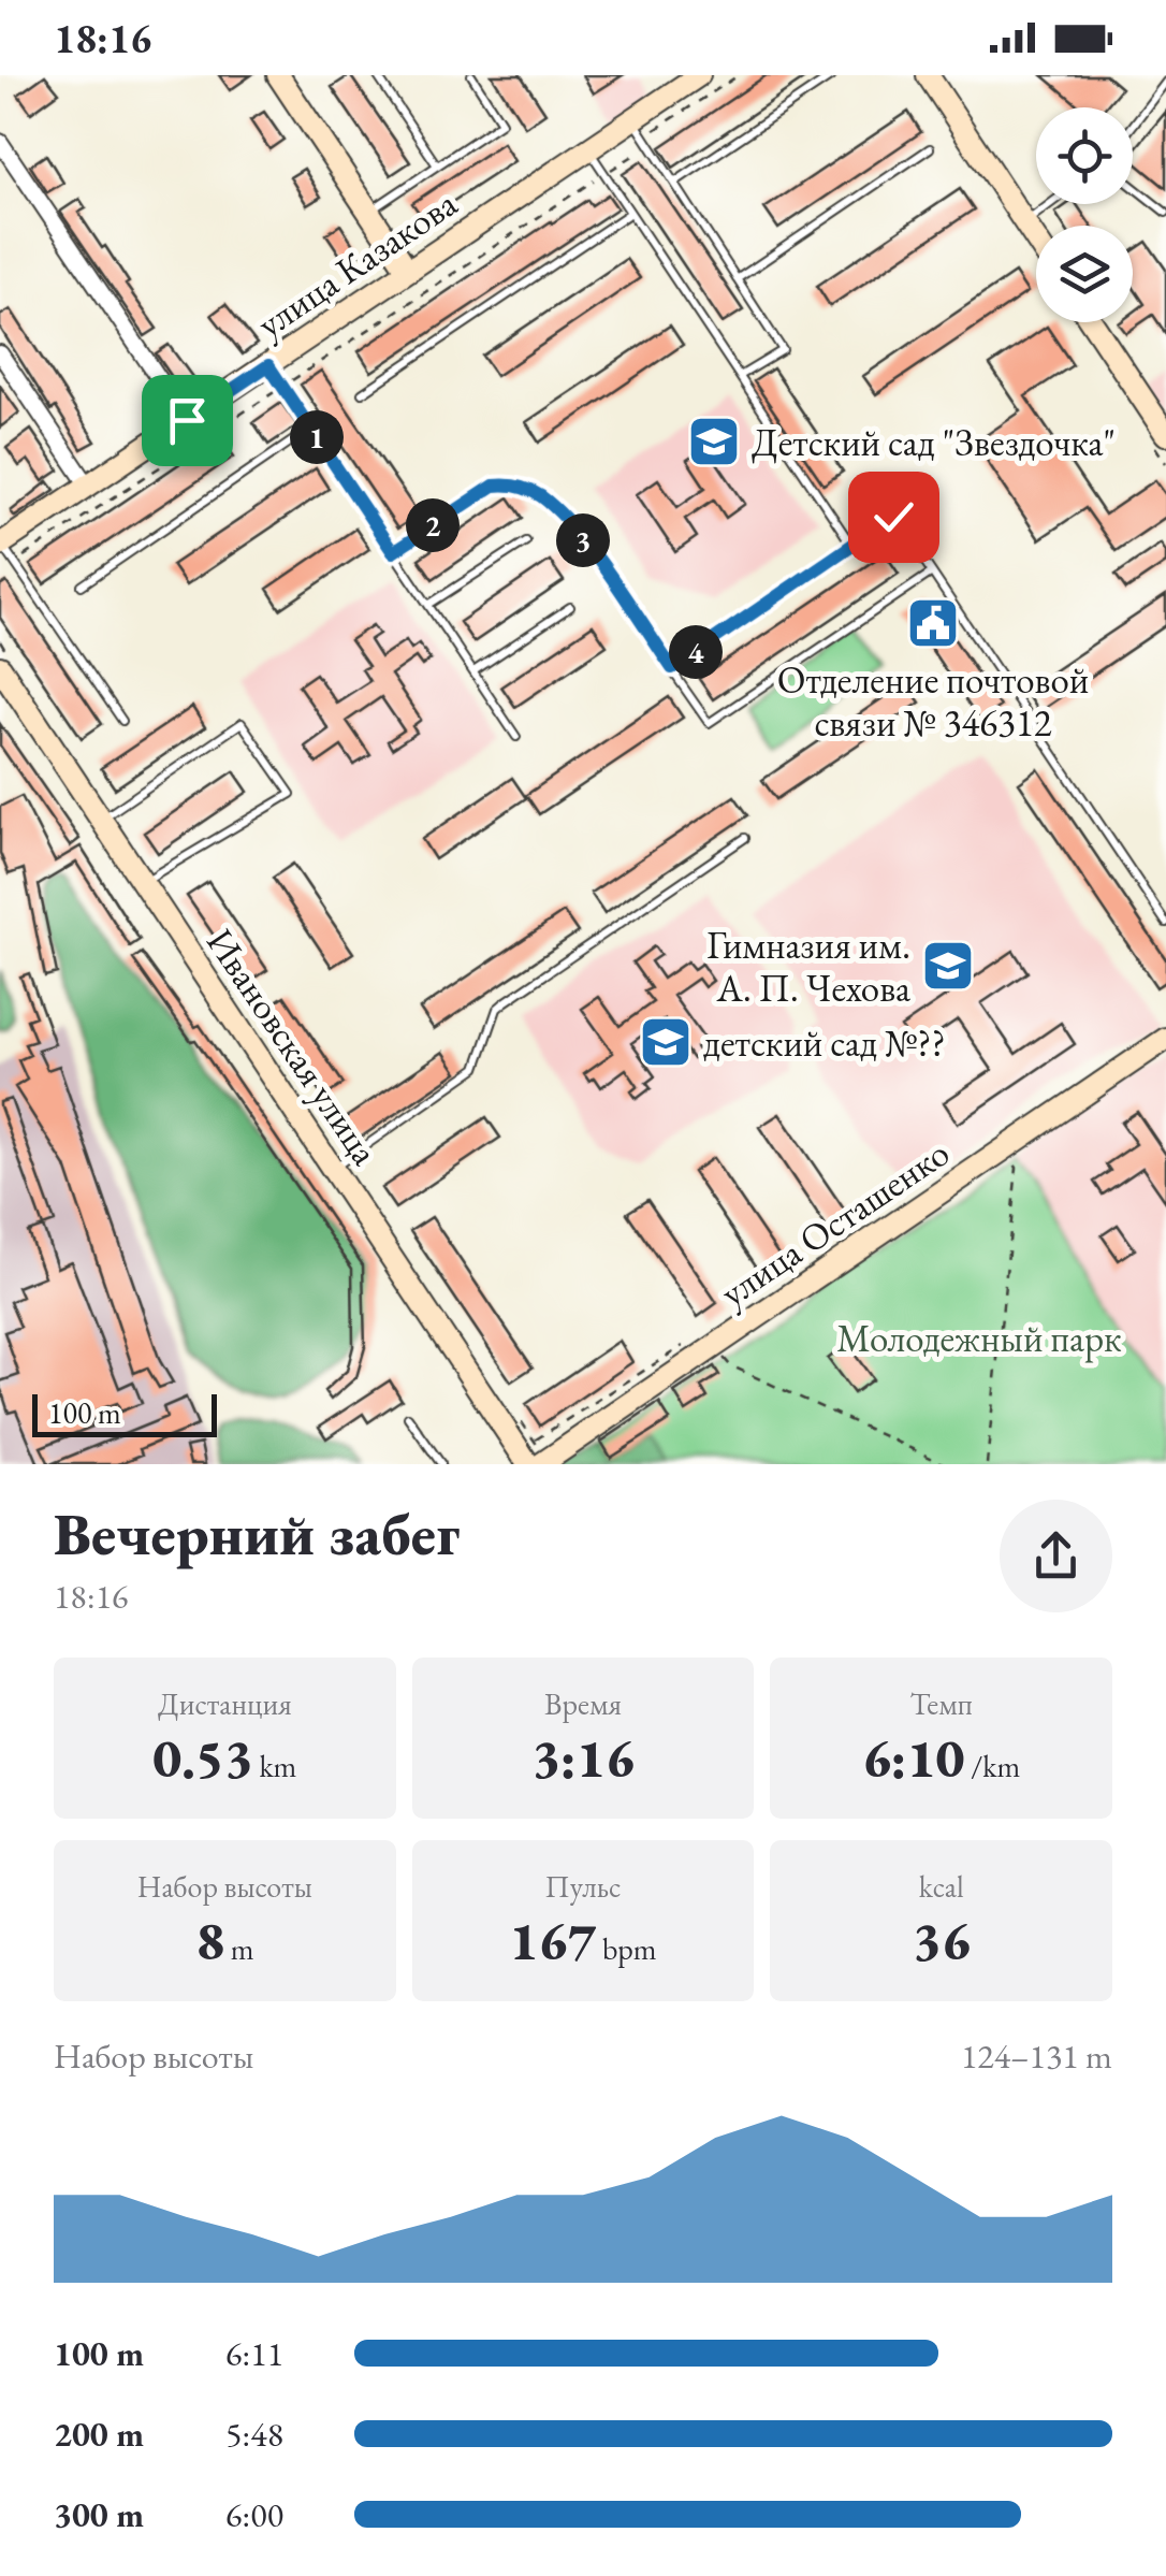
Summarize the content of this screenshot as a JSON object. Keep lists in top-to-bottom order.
{
  "streets": {
    "street": ["улица Казакова", "Ивановская улица", "улица Осташенко"]
  },
  "parks": ["Молодежный парк"],
  "places": {
    "school or university": ["Детский сад \"Звездочка\"", "Гимназия им. А. П. Чехова", "детский сад №??"],
    "public building": ["Отделение почтовой связи № 346312"]
  },
  "scale_bar": "100 m",
  "page": {
    "status": "18:16",
    "pins": [
      "1",
      "2",
      "3",
      "4"
    ],
    "scale": "100 m",
    "heading": ["Вечерний забег", "18:16"],
    "stats": [
      ["Дистанция", "0.53 km"],
      ["Время", "3:16"],
      ["Темп", "6:10 /km"],
      ["Набор высоты", "8 m"],
      ["Пульс", "167 bpm"],
      ["kcal", "36"]
    ],
    "chart": ["Набор высоты", "124–131 m"],
    "list": [
      {
        "name": "100 m",
        "note": "6:11"
      },
      {
        "name": "200 m",
        "note": "5:48"
      },
      {
        "name": "300 m",
        "note": "6:00"
      }
    ]
  }
}
